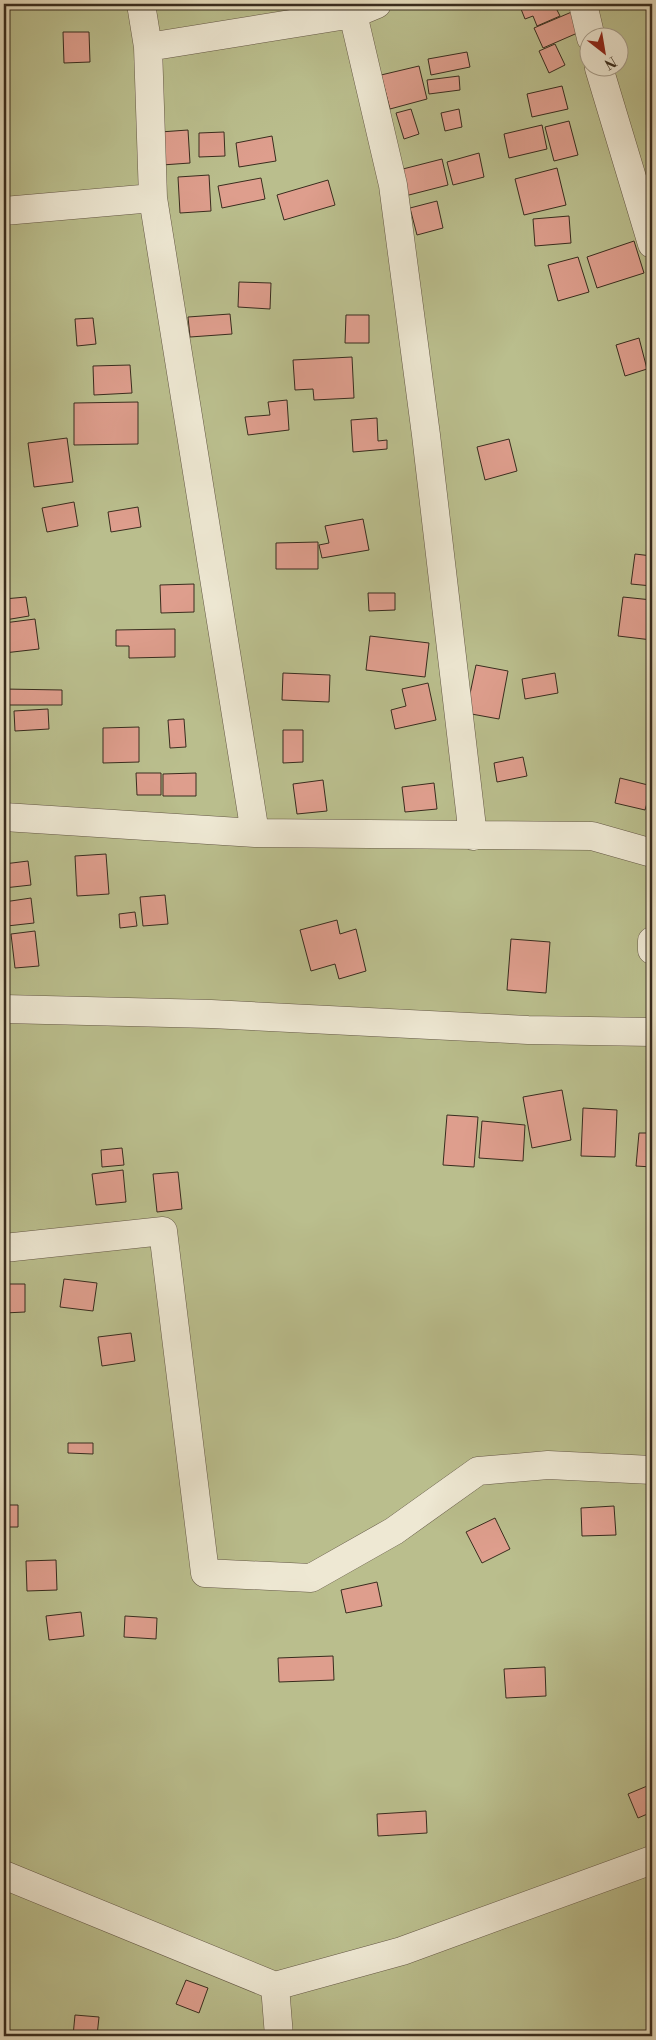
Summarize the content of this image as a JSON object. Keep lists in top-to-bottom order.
{
  "north": "bottom right"
}
